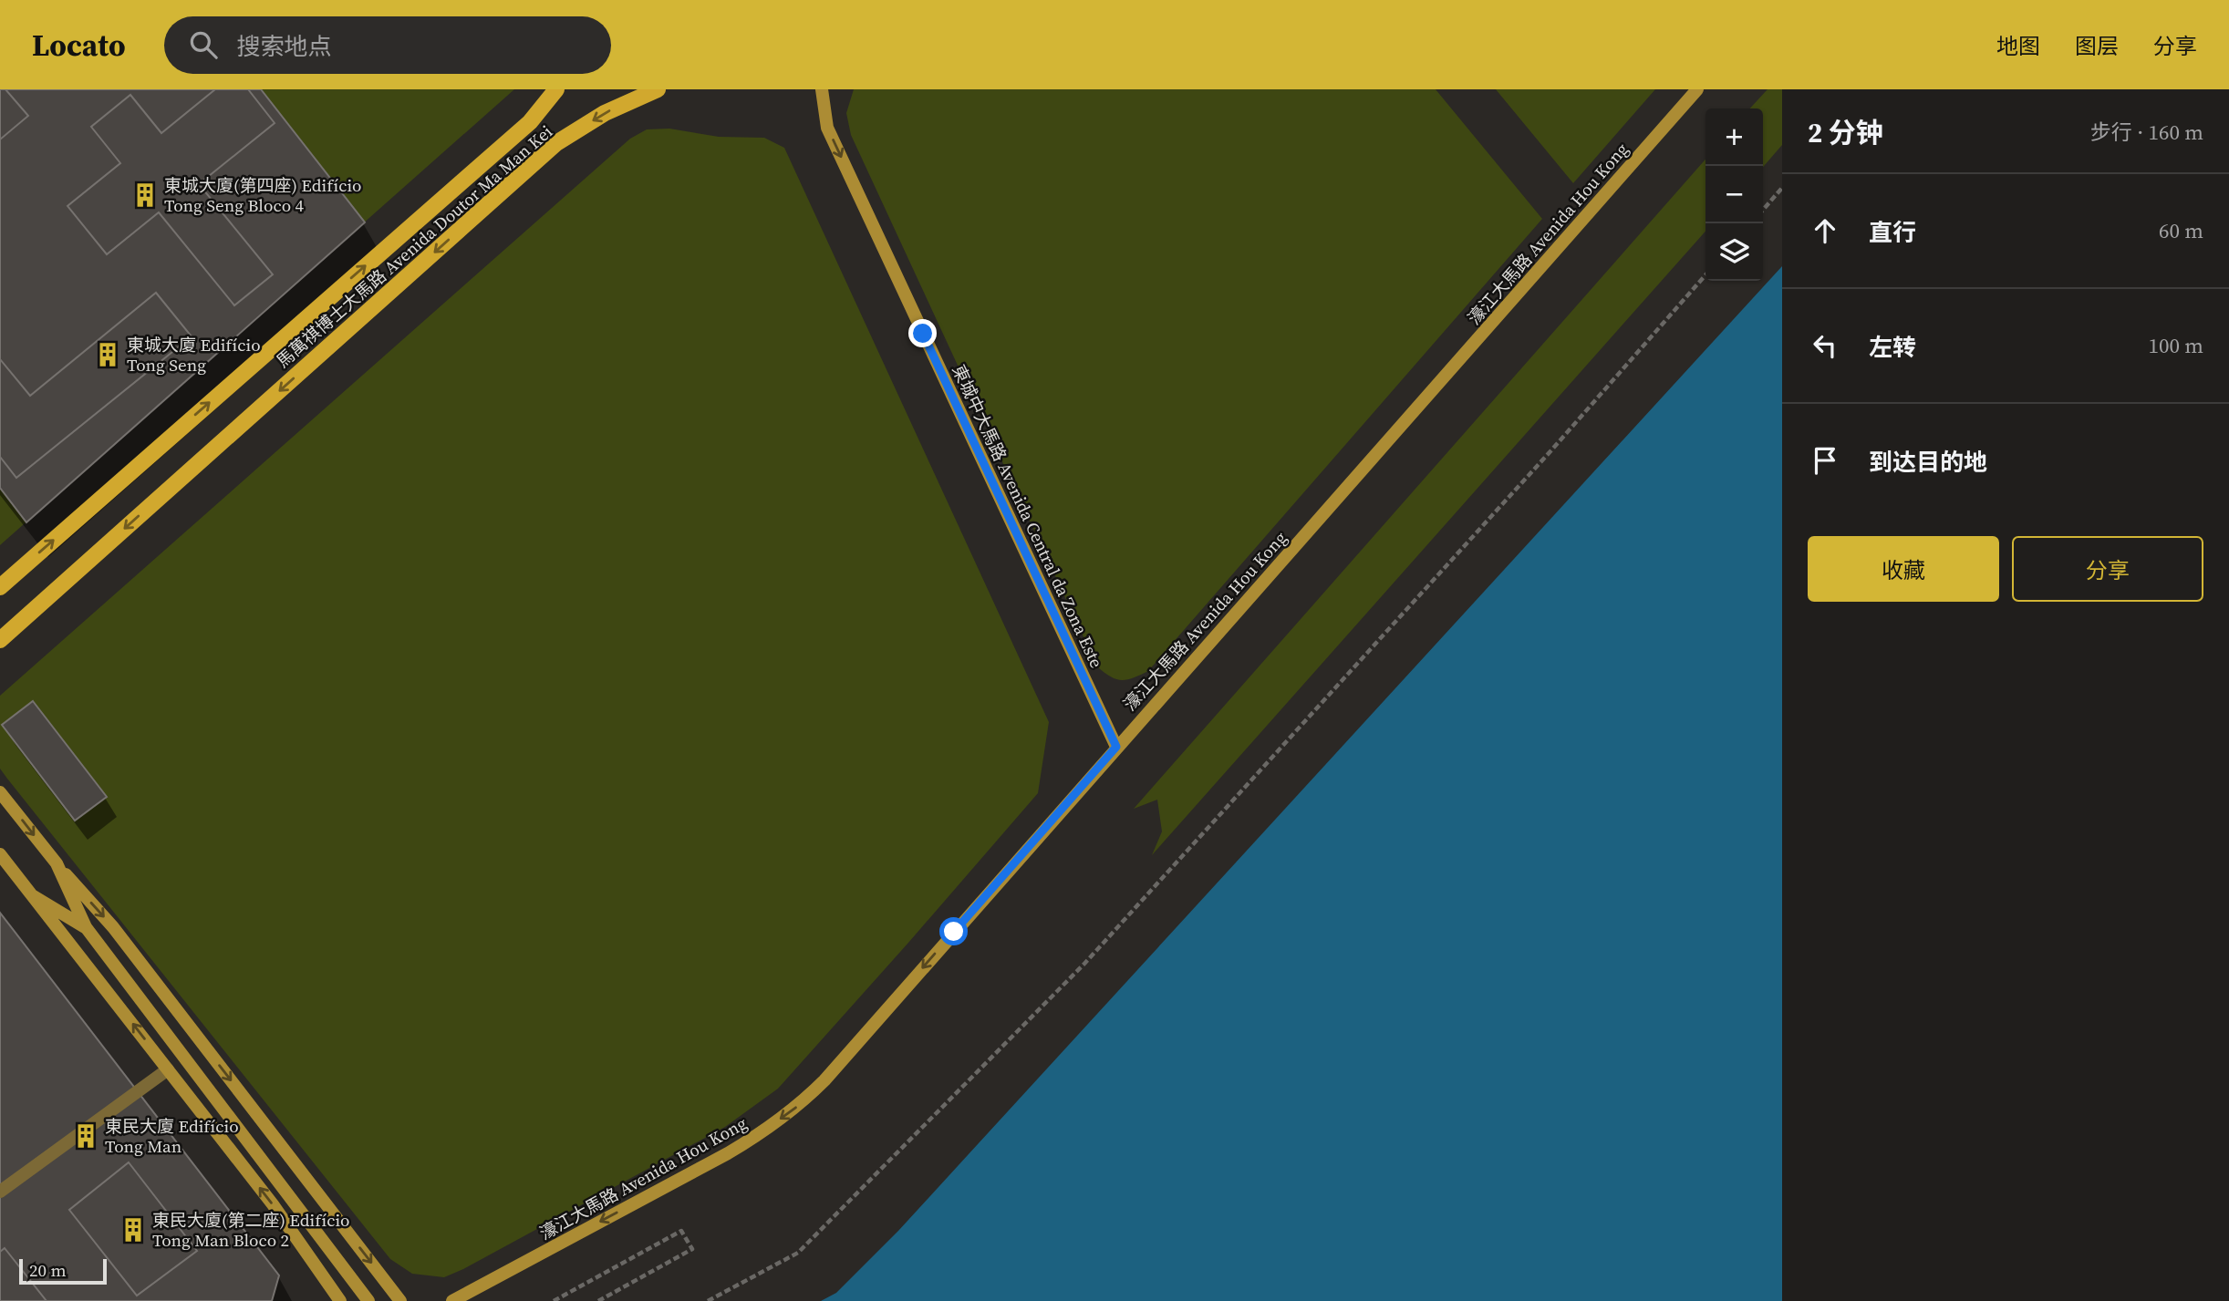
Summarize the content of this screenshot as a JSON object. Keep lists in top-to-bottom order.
{
  "streets": {
    "main road": ["濠江大馬路 Avenida Hou Kong", "馬萬祺博士大馬路 Avenida Doutor Ma Man Kei", "東城中大馬路 Avenida Central da Zona Este"]
  },
  "crossings": [
    ["濠江大馬路 Avenida Hou Kong", "東城中大馬路 Avenida Central da Zona Este"]
  ],
  "one_way": ["濠江大馬路 Avenida Hou Kong", "東城中大馬路 Avenida Central da Zona Este"],
  "places": {
    "building": [
      "東城大廈(第四座) Edifício Tong Seng Bloco 4",
      "東城大廈 Edifício Tong Seng",
      "東民大廈 Edifício Tong Man",
      "東民大廈(第二座) Edifício Tong Man Bloco 2"
    ]
  },
  "scale_bar": "20 m",
  "page": {
    "header": "Locato",
    "search": "搜索地点",
    "nav": ["地图", "图层", "分享"],
    "heading": ["2 分钟", "步行 · 160 m"],
    "map_buttons": ["+", "−"],
    "list": [
      ["直行", "60 m"],
      ["左转", "100 m"],
      "到达目的地"
    ],
    "buttons": ["收藏", "分享"],
    "scale": "20 m"
  }
}
